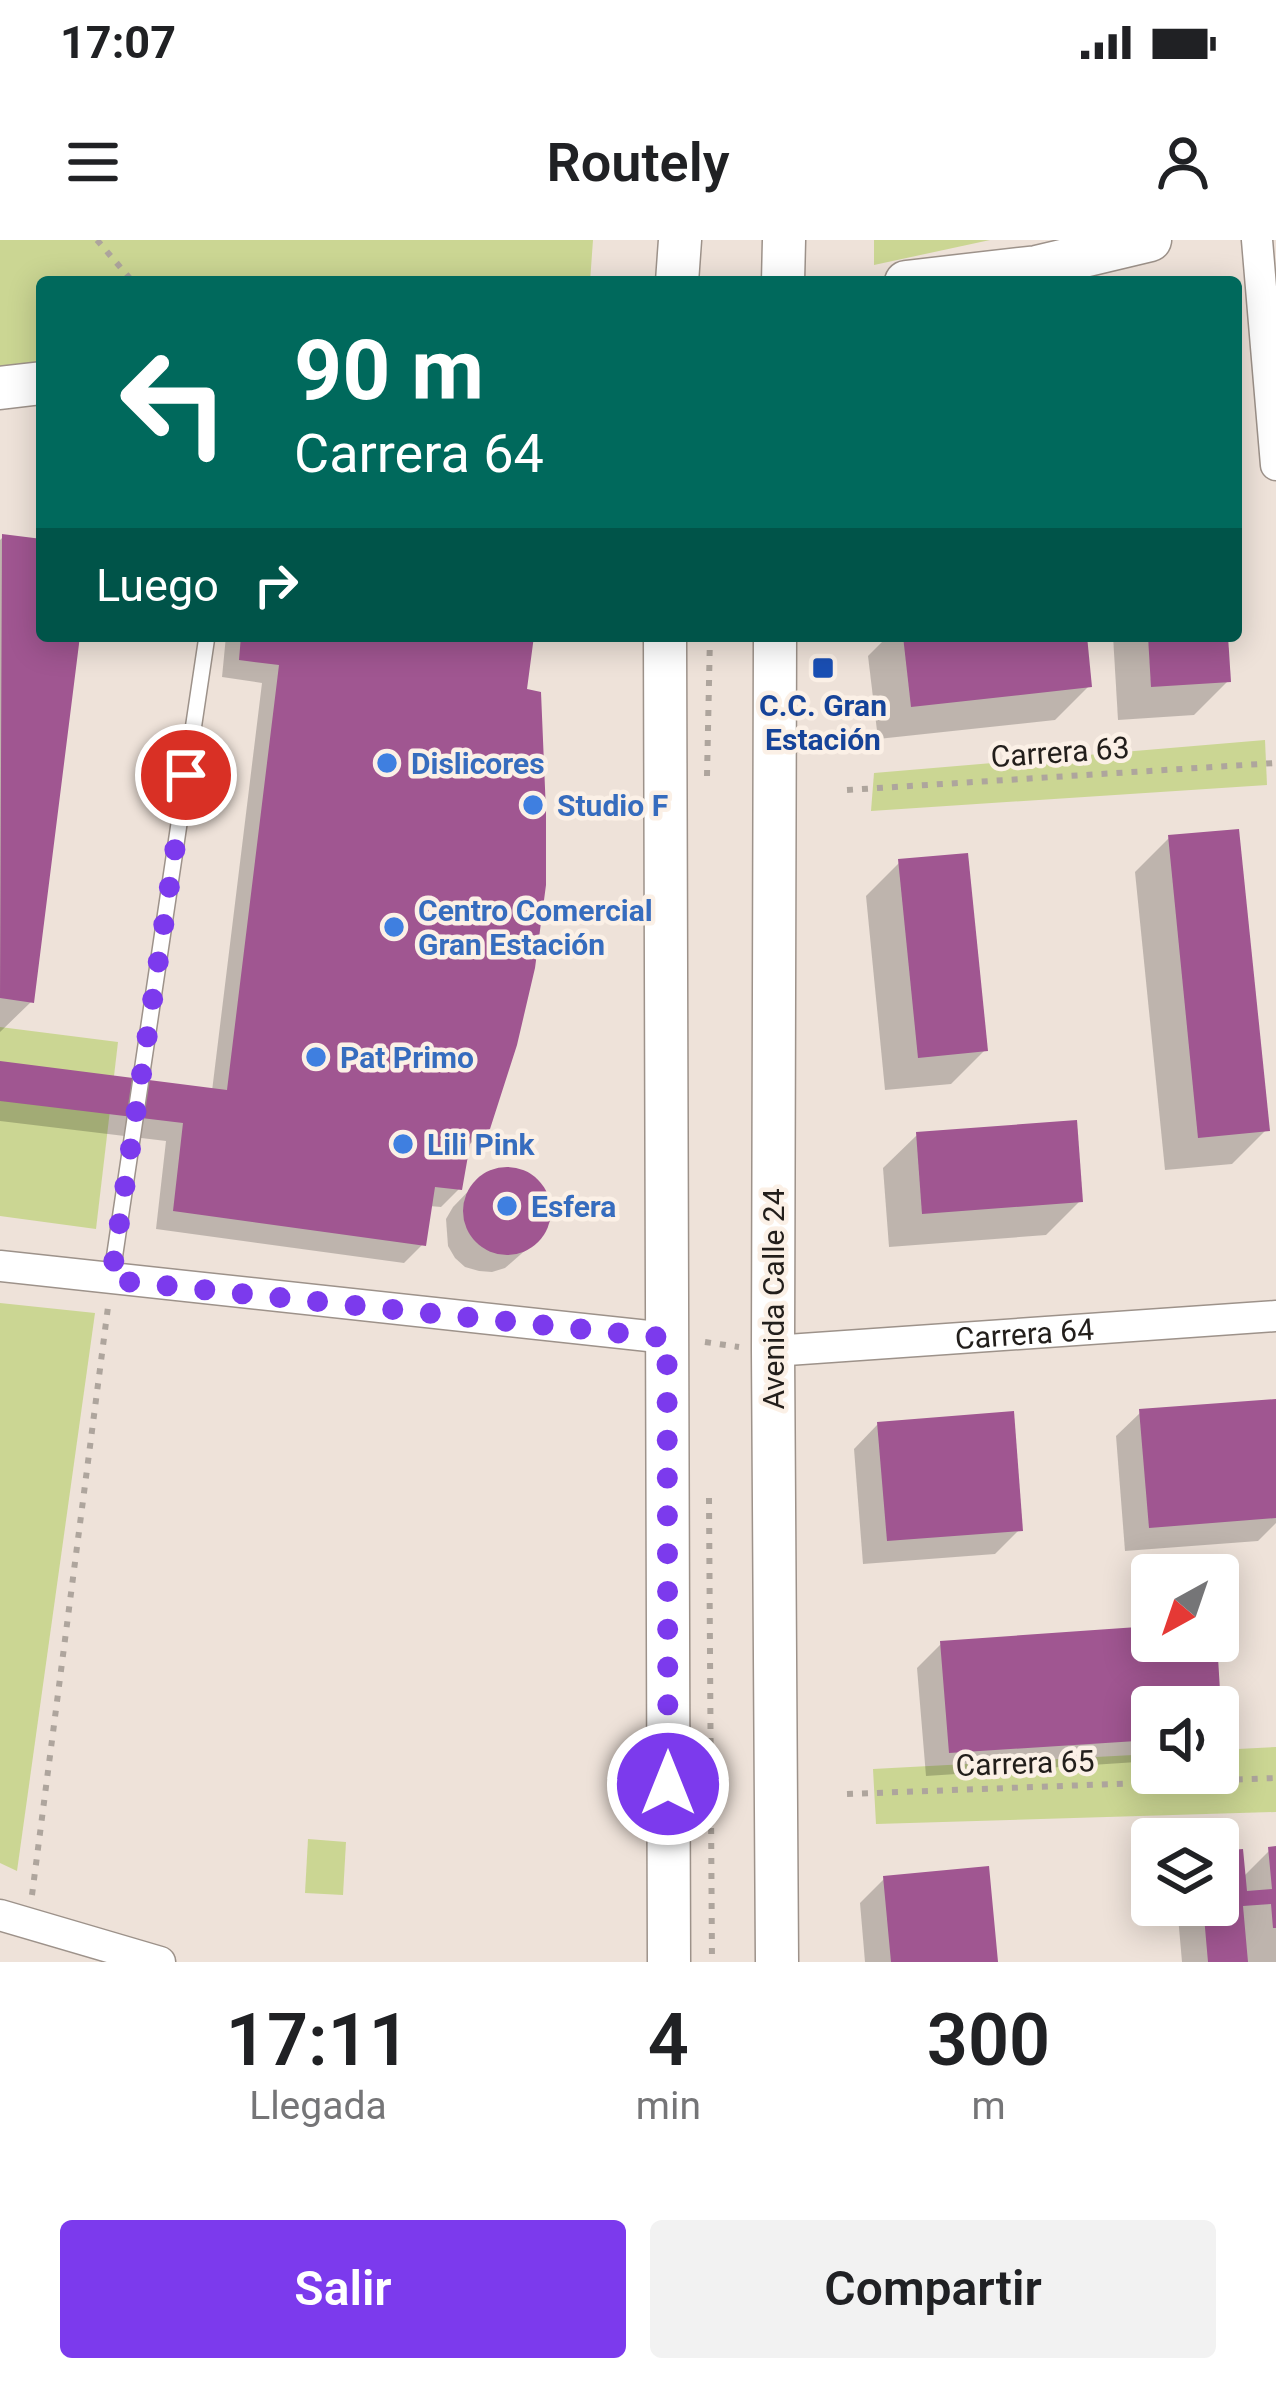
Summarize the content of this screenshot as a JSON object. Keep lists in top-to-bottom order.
{
  "streets": {
    "main road": ["Avenida Calle 24"],
    "street": ["Carrera 64"],
    "path": ["Carrera 63", "Carrera 65"]
  },
  "crossings": [
    ["Avenida Calle 24", "Carrera 64"]
  ],
  "places": {
    "transit": ["C.C. Gran Estación"],
    "other": [
      "Dislicores",
      "Studio F",
      "Centro Comercial Gran Estación",
      "Pat Primo",
      "Lili Pink",
      "Esfera"
    ]
  },
  "north": "bottom left",
  "page": {
    "status": "17:07",
    "header": "Routely",
    "turn": ["90 m", "Carrera 64"],
    "then": "Luego",
    "eta": [
      "17:11",
      "Llegada",
      "4",
      "min",
      "300",
      "m"
    ],
    "buttons": ["Salir", "Compartir"]
  }
}
